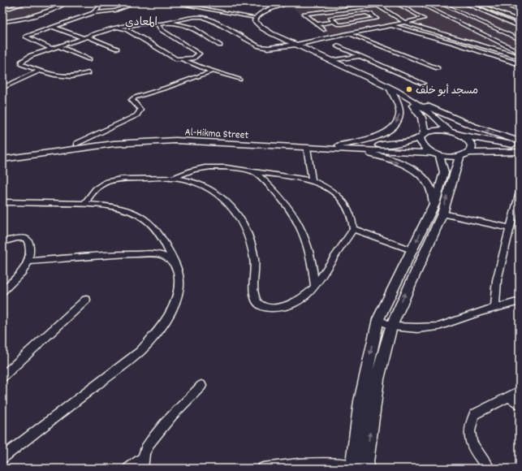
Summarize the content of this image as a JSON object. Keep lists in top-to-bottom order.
{
  "streets": {
    "street": ["Al-Hikma Street"]
  },
  "districts": ["المعادي"],
  "places": ["مسجد أبو خلف"]
}
